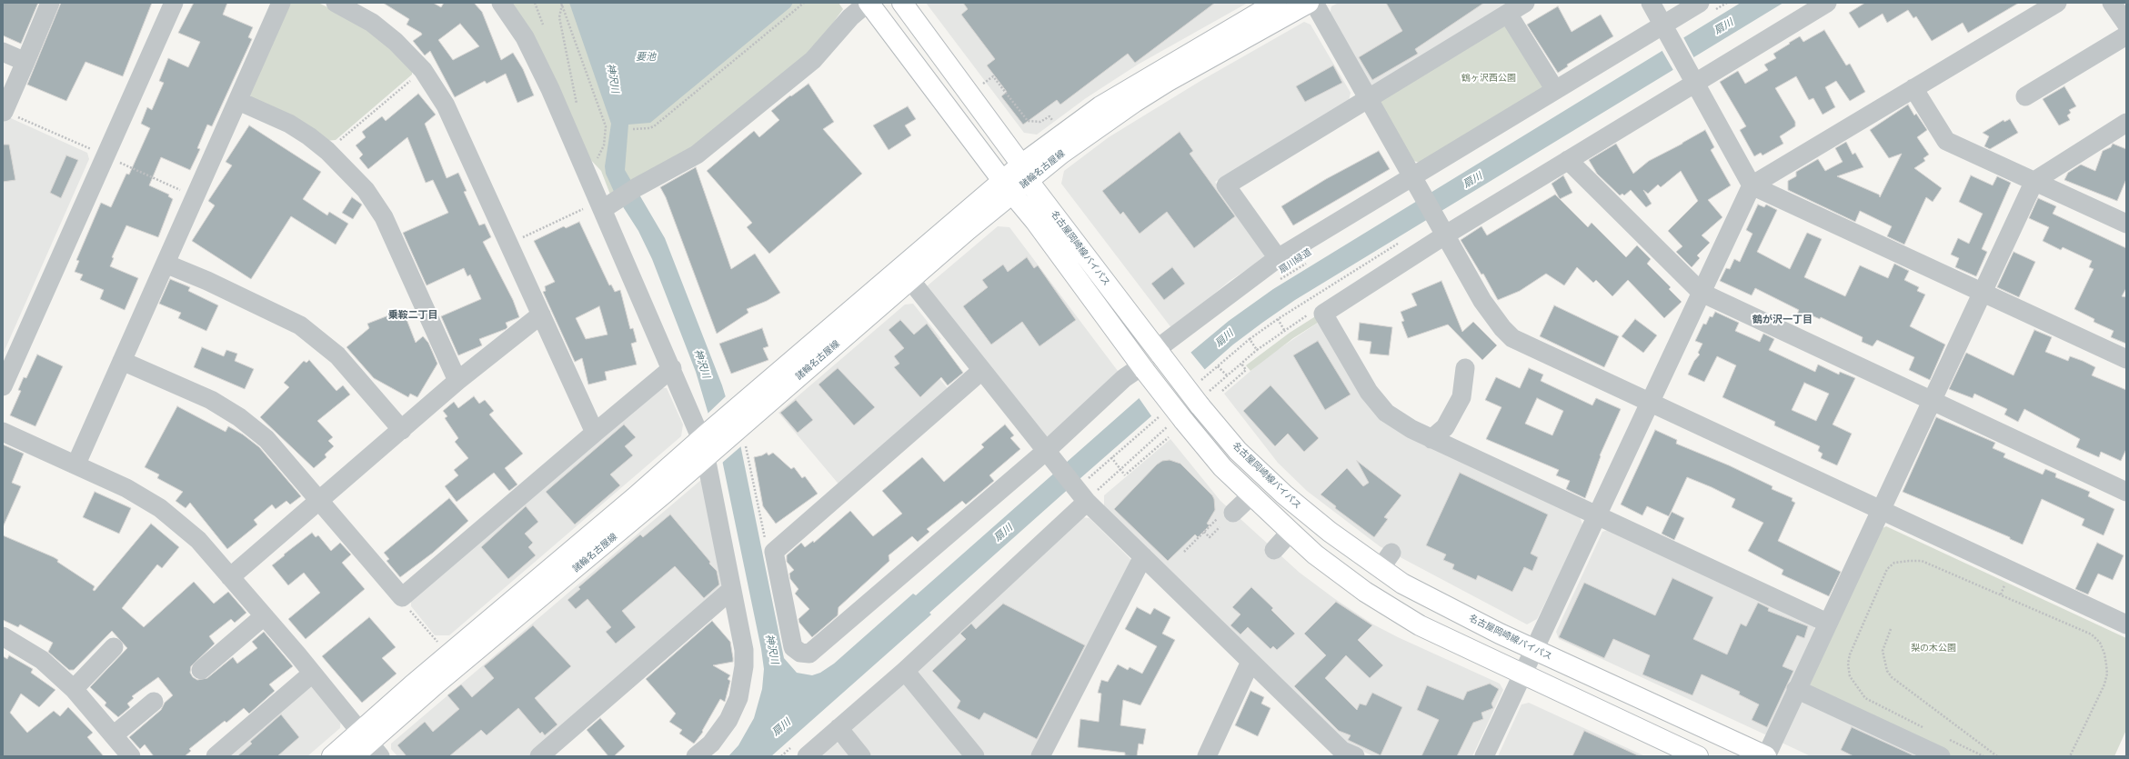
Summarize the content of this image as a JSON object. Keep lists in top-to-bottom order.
{
  "streets": {
    "main road": ["諸輪名古屋線", "名古屋岡崎線バイパス"],
    "path": ["扇川緑道"]
  },
  "crossings": [
    ["諸輪名古屋線", "名古屋岡崎線バイパス"]
  ],
  "districts": ["乗鞍二丁目", "鶴が沢一丁目"],
  "water": ["扇川", "要池", "神沢川"],
  "parks": ["鶴ヶ沢西公園", "梨の木公園"]
}
